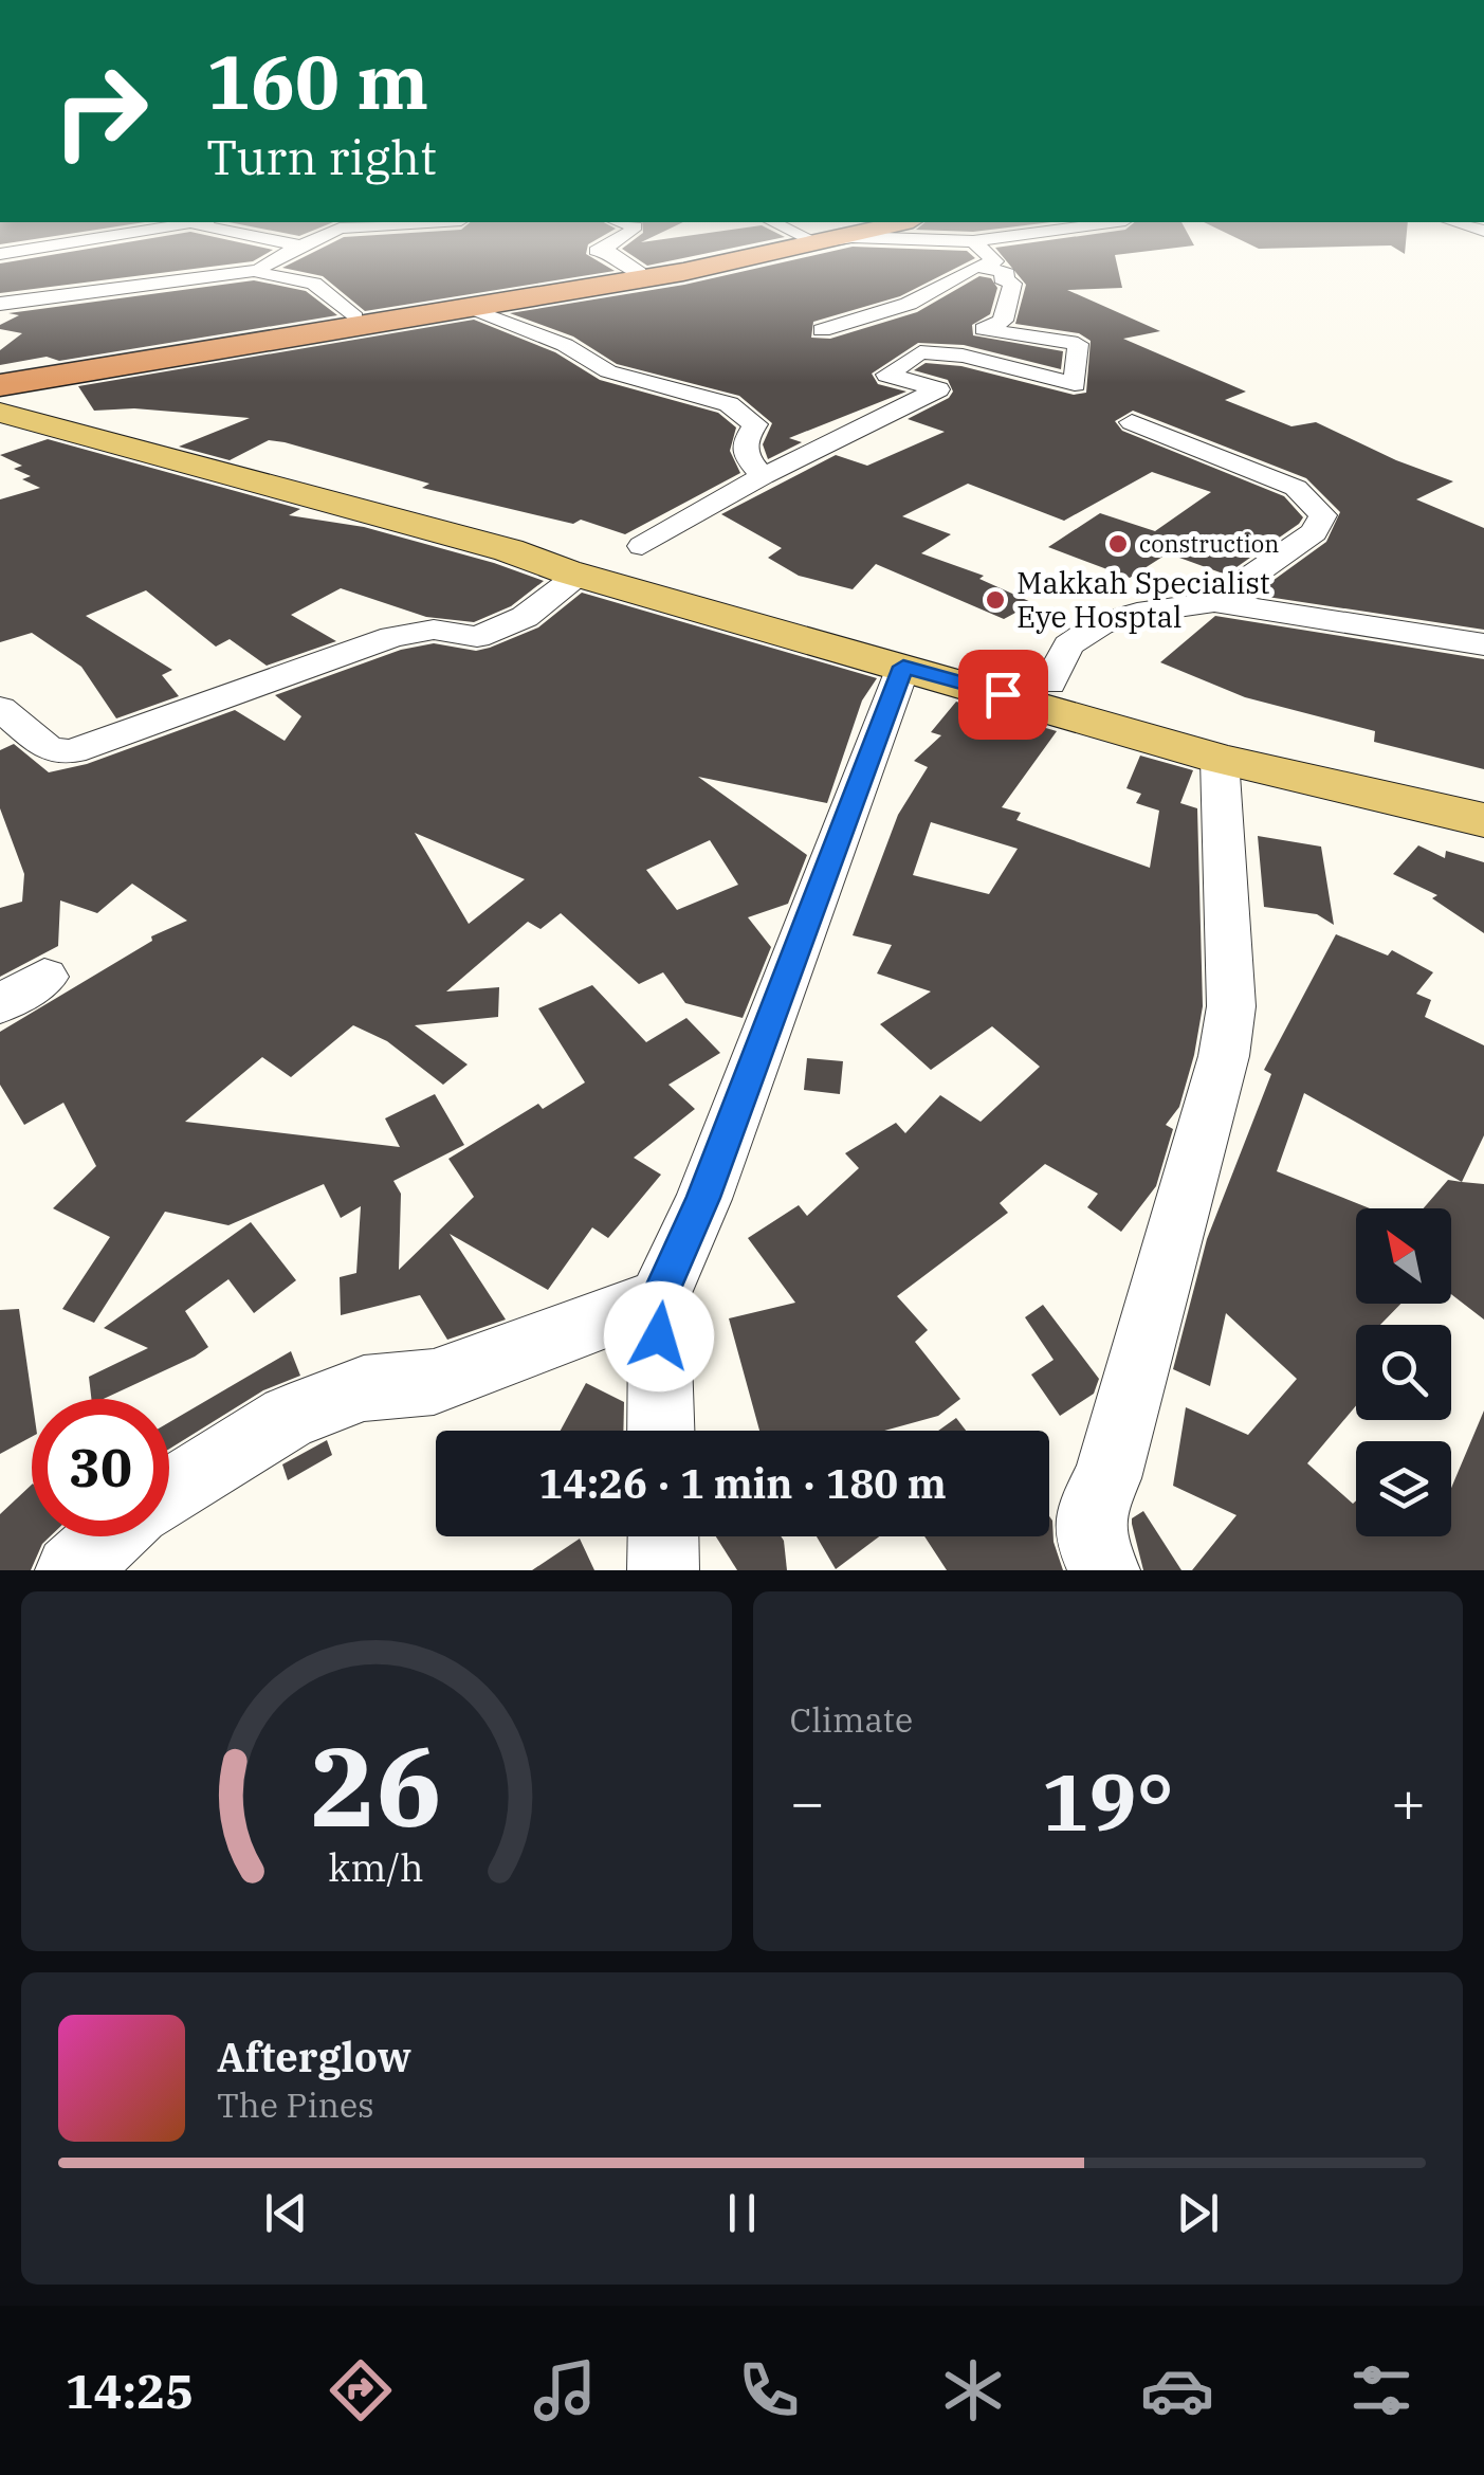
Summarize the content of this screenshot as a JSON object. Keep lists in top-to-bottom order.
{
  "places": ["construction", "Makkah Specialist Eye Hosptal"],
  "north": "top left",
  "page": {
    "turn": ["160 m", "Turn right"],
    "limit": "30",
    "trip": "14:26 · 1 min · 180 m",
    "tile": "Climate",
    "heat": ["−", "19°", "+"],
    "song": ["Afterglow", "The Pines"],
    "tabs": "14:25",
    "gauge": ["26", "km/h"]
  }
}
